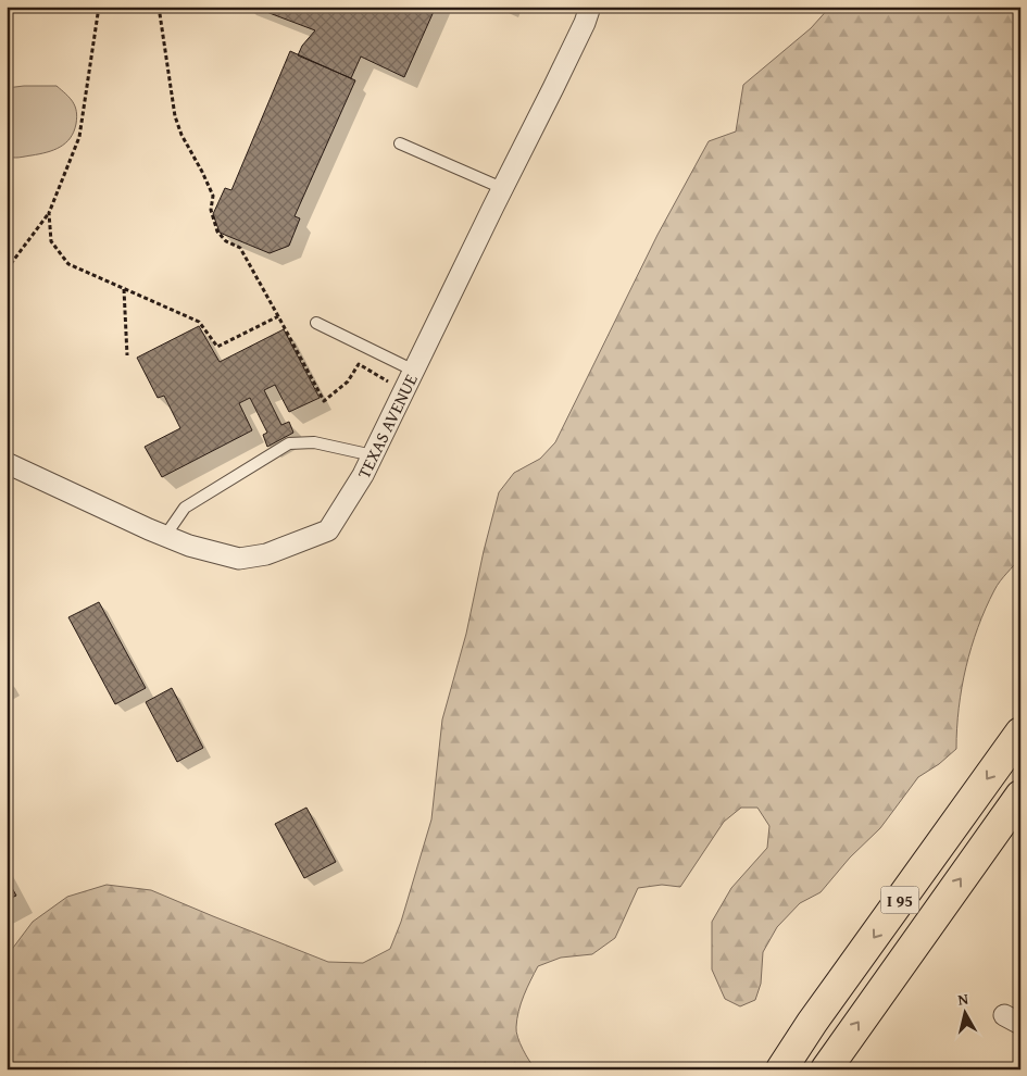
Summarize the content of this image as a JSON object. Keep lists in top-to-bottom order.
{
  "streets": {
    "highway": ["I 95"],
    "street": ["TEXAS AVENUE"]
  },
  "north": "top"
}
